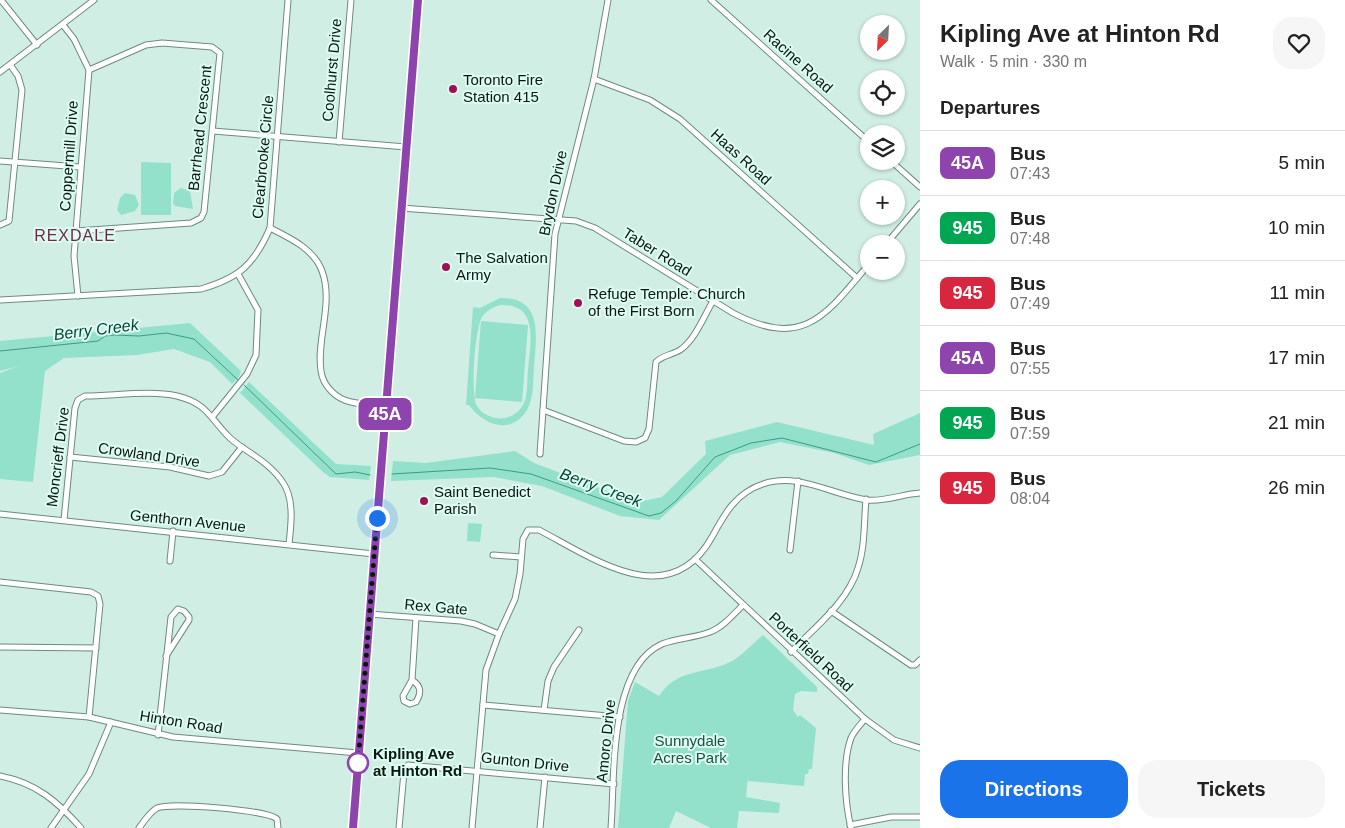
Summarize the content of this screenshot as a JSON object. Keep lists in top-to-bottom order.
{
  "streets": {
    "street": [
      "Racine Road",
      "Coolhurst Drive",
      "Barrhead Crescent",
      "Coppermill Drive",
      "Clearbrooke Circle",
      "Haas Road",
      "Brydon Drive",
      "Taber Road",
      "Crowland Drive",
      "Moncrieff Drive",
      "Genthorn Avenue",
      "Rex Gate",
      "Porterfield Road",
      "Hinton Road",
      "Amoro Drive",
      "Gunton Drive"
    ]
  },
  "crossings": [
    ["Barrhead Crescent", "Coppermill Drive"],
    ["Coppermill Drive", "Clearbrooke Circle"],
    ["Haas Road", "Brydon Drive"],
    ["Haas Road", "Taber Road"],
    ["Brydon Drive", "Taber Road"],
    ["Crowland Drive", "Moncrieff Drive"],
    ["Moncrieff Drive", "Genthorn Avenue"],
    ["Porterfield Road", "Amoro Drive"],
    ["Amoro Drive", "Gunton Drive"]
  ],
  "districts": ["REXDALE"],
  "water": ["Berry Creek"],
  "parks": ["Sunnydale Acres Park"],
  "places": [
    "Toronto Fire Station 415",
    "The Salvation Army",
    "Refuge Temple: Church of the First Born",
    "Saint Benedict Parish",
    "Kipling Ave at Hinton Rd"
  ],
  "lines": ["bus line 45A"],
  "north": "bottom left",
  "page": {
    "on_map": "45A",
    "heading": [
      ["Kipling Ave at Hinton Rd", "Walk · 5 min · 330 m"],
      "Departures"
    ],
    "map_buttons": ["+", "−"],
    "list": [
      {
        "mark": "45A",
        "name": "Bus",
        "note": "07:43",
        "value": "5 min"
      },
      {
        "mark": "945",
        "name": "Bus",
        "note": "07:48",
        "value": "10 min"
      },
      {
        "mark": "945",
        "name": "Bus",
        "note": "07:49",
        "value": "11 min"
      },
      {
        "mark": "45A",
        "name": "Bus",
        "note": "07:55",
        "value": "17 min"
      },
      {
        "mark": "945",
        "name": "Bus",
        "note": "07:59",
        "value": "21 min"
      },
      {
        "mark": "945",
        "name": "Bus",
        "note": "08:04",
        "value": "26 min"
      }
    ],
    "buttons": ["Directions", "Tickets"]
  }
}
